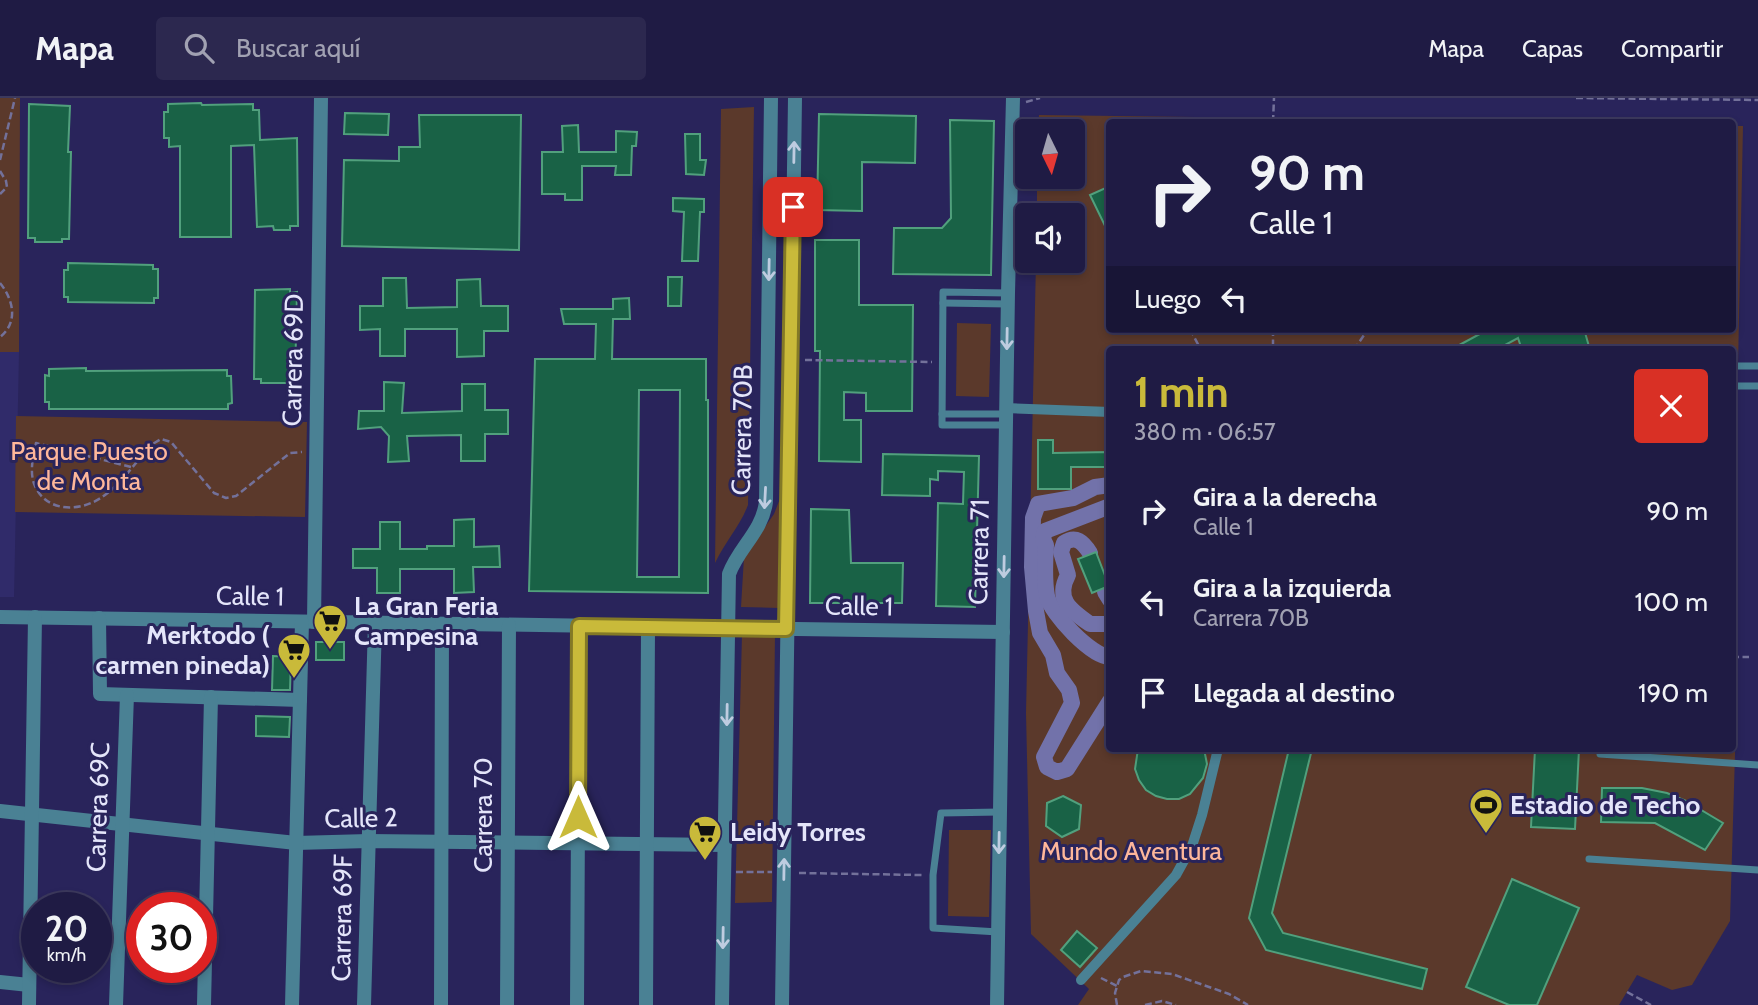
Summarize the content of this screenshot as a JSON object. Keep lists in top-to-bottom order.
{
  "streets": {
    "street": [
      "Carrera 69D",
      "Carrera 70B",
      "Carrera 71",
      "Calle 1",
      "Carrera 69C",
      "Carrera 70",
      "Calle 2",
      "Carrera 69F"
    ]
  },
  "crossings": [
    ["Carrera 69D", "Calle 1"],
    ["Carrera 69D", "Calle 2"],
    ["Carrera 70B", "Calle 1"],
    ["Carrera 70B", "Calle 2"],
    ["Carrera 71", "Calle 1"],
    ["Calle 1", "Carrera 70"],
    ["Calle 1", "Carrera 69F"],
    ["Carrera 69C", "Calle 2"],
    ["Carrera 70", "Calle 2"],
    ["Calle 2", "Carrera 69F"]
  ],
  "one_way": ["Carrera 71"],
  "parks": ["Parque Puesto de Monta", "Mundo Aventura"],
  "places": {
    "supermarket": ["La Gran Feria Campesina", "Merktodo ( carmen pineda)", "Leidy Torres"],
    "sports": ["Estadio de Techo"]
  },
  "north": "bottom",
  "page": {
    "header": "Mapa",
    "search": "Buscar aquí",
    "nav": ["Mapa", "Capas", "Compartir"],
    "turn": ["90 m", "Calle 1"],
    "then": "Luego",
    "heading": ["1 min", "380 m · 06:57"],
    "list": [
      {
        "name": "Gira a la derecha",
        "note": "Calle 1",
        "value": "90 m"
      },
      {
        "name": "Gira a la izquierda",
        "note": "Carrera 70B",
        "value": "100 m"
      },
      {
        "name": "Llegada al destino",
        "value": "190 m"
      }
    ],
    "speed": "20 km/h",
    "limit": "30"
  }
}
